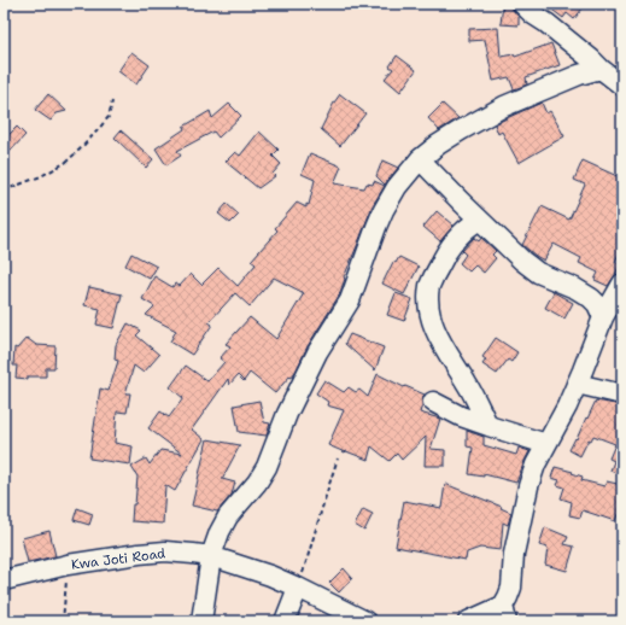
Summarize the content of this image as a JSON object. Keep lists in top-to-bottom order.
{
  "streets": {
    "street": ["Kwa Joti Road"]
  }
}
